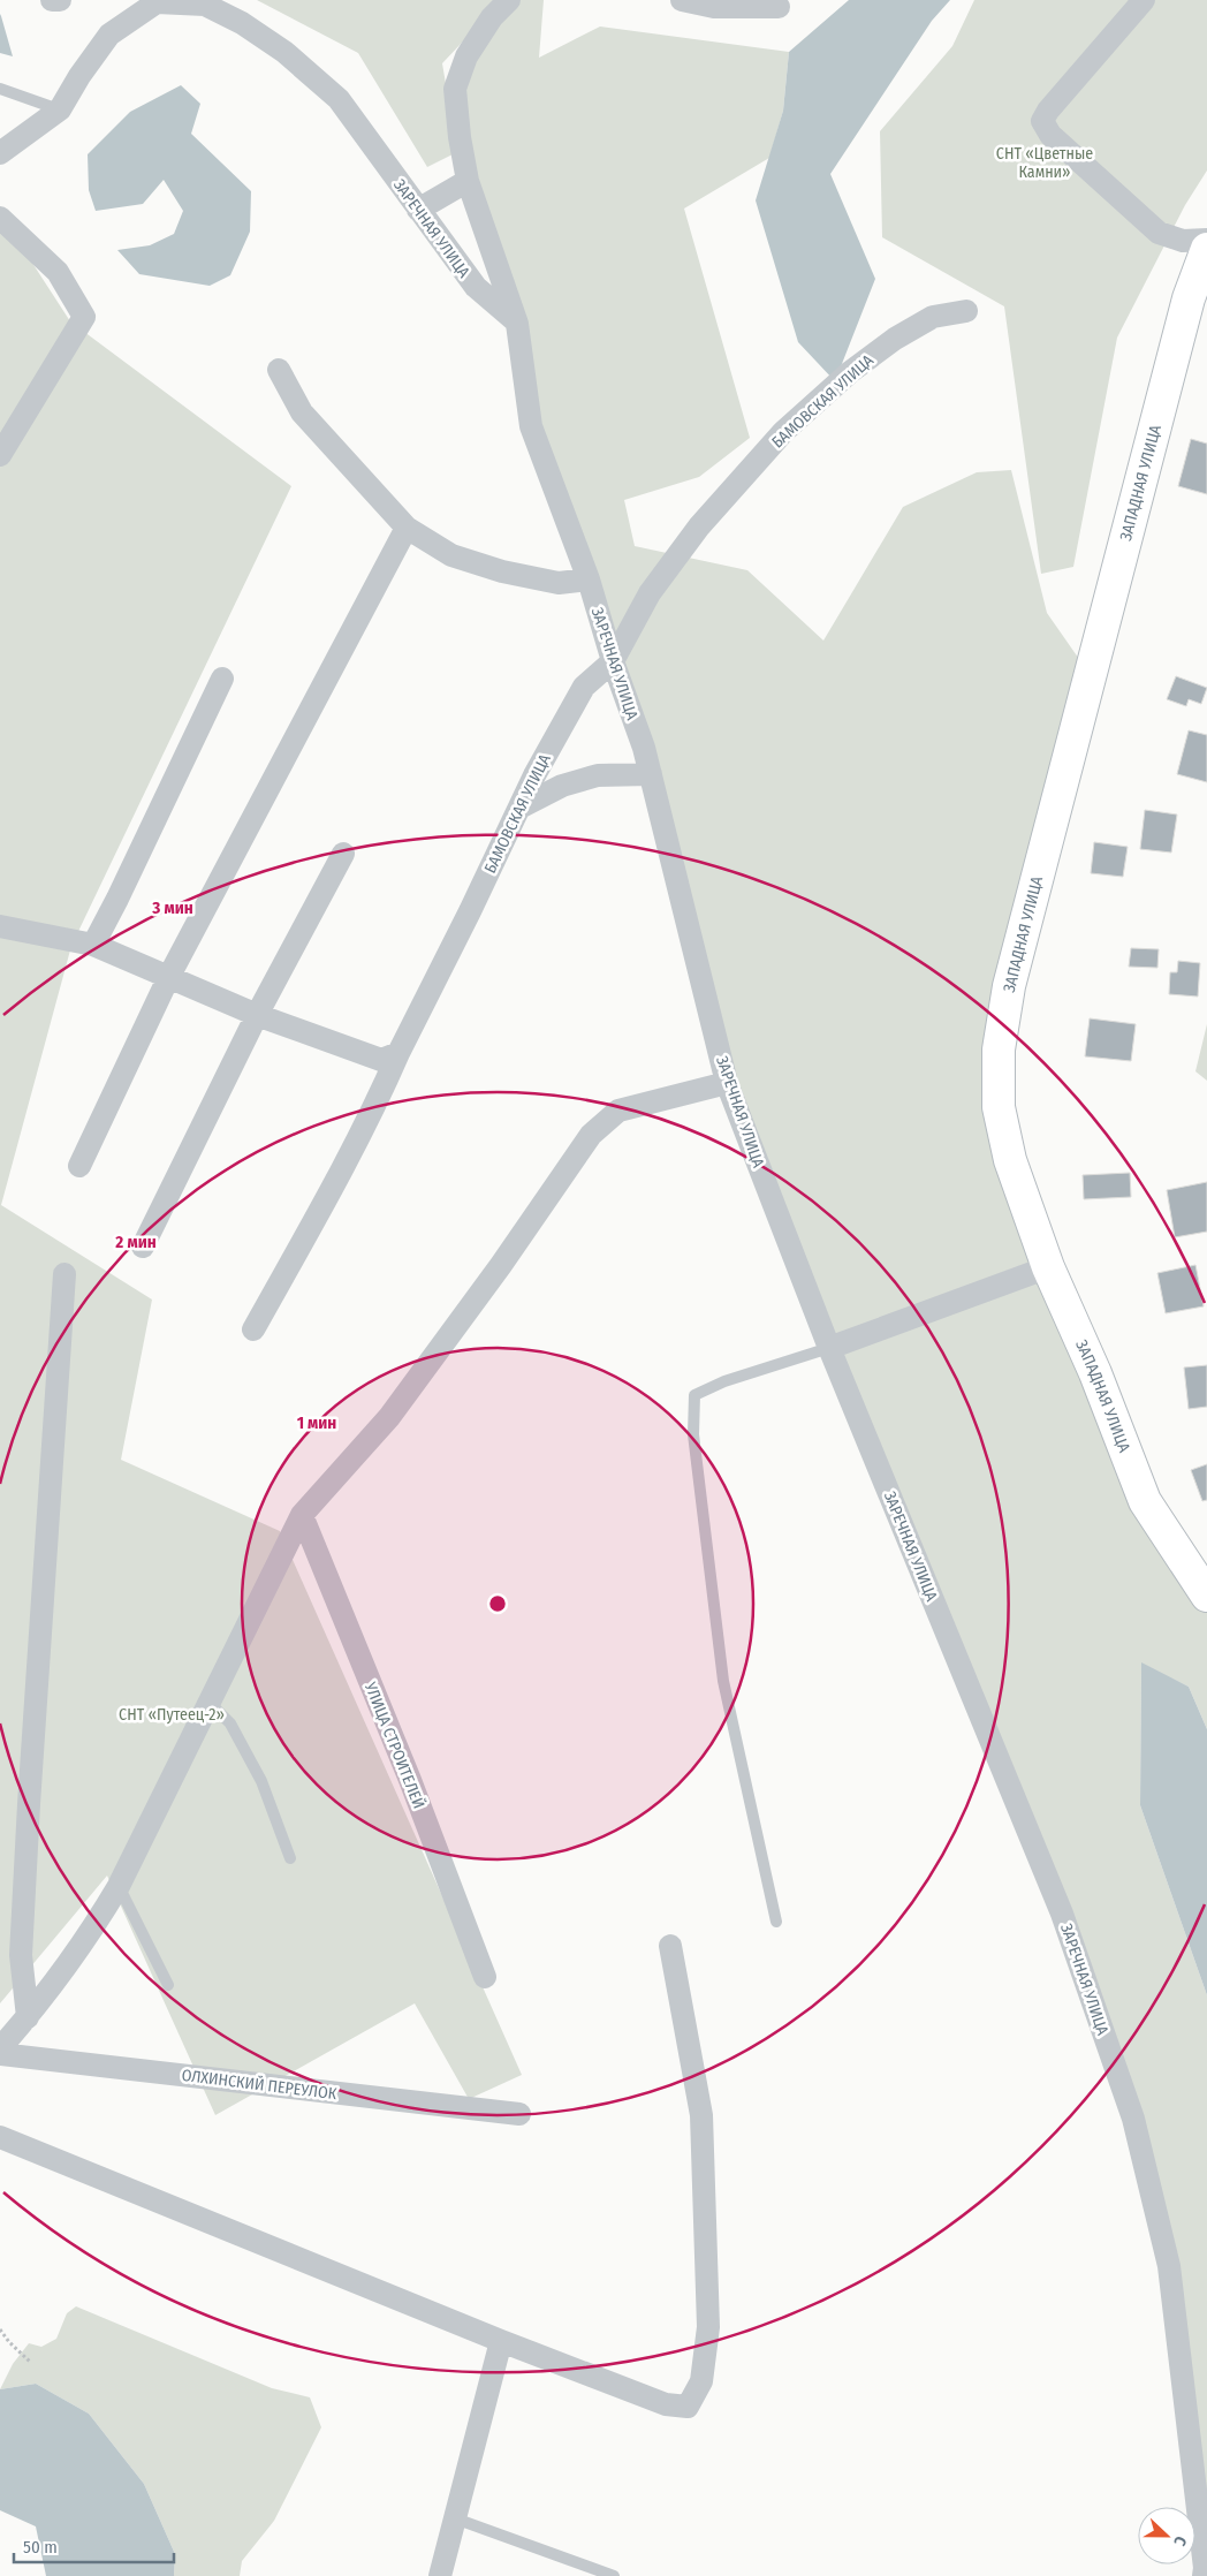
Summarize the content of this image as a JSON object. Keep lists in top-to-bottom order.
{
  "streets": {
    "main road": ["ЗАПАДНАЯ УЛИЦА"],
    "street": [
      "ЗАРЕЧНАЯ УЛИЦА",
      "БАМОВСКАЯ УЛИЦА",
      "УЛИЦА СТРОИТЕЛЕЙ",
      "ОЛХИНСКИЙ ПЕРЕУЛОК"
    ]
  },
  "crossings": [
    ["ЗАРЕЧНАЯ УЛИЦА", "БАМОВСКАЯ УЛИЦА"]
  ],
  "parks": ["СНТ «Цветные Камни»", "СНТ «Путеец-2»"],
  "scale_bar": "50 m",
  "north": "right",
  "rings": ["3 мин", "2 мин", "1 мин"]
}
